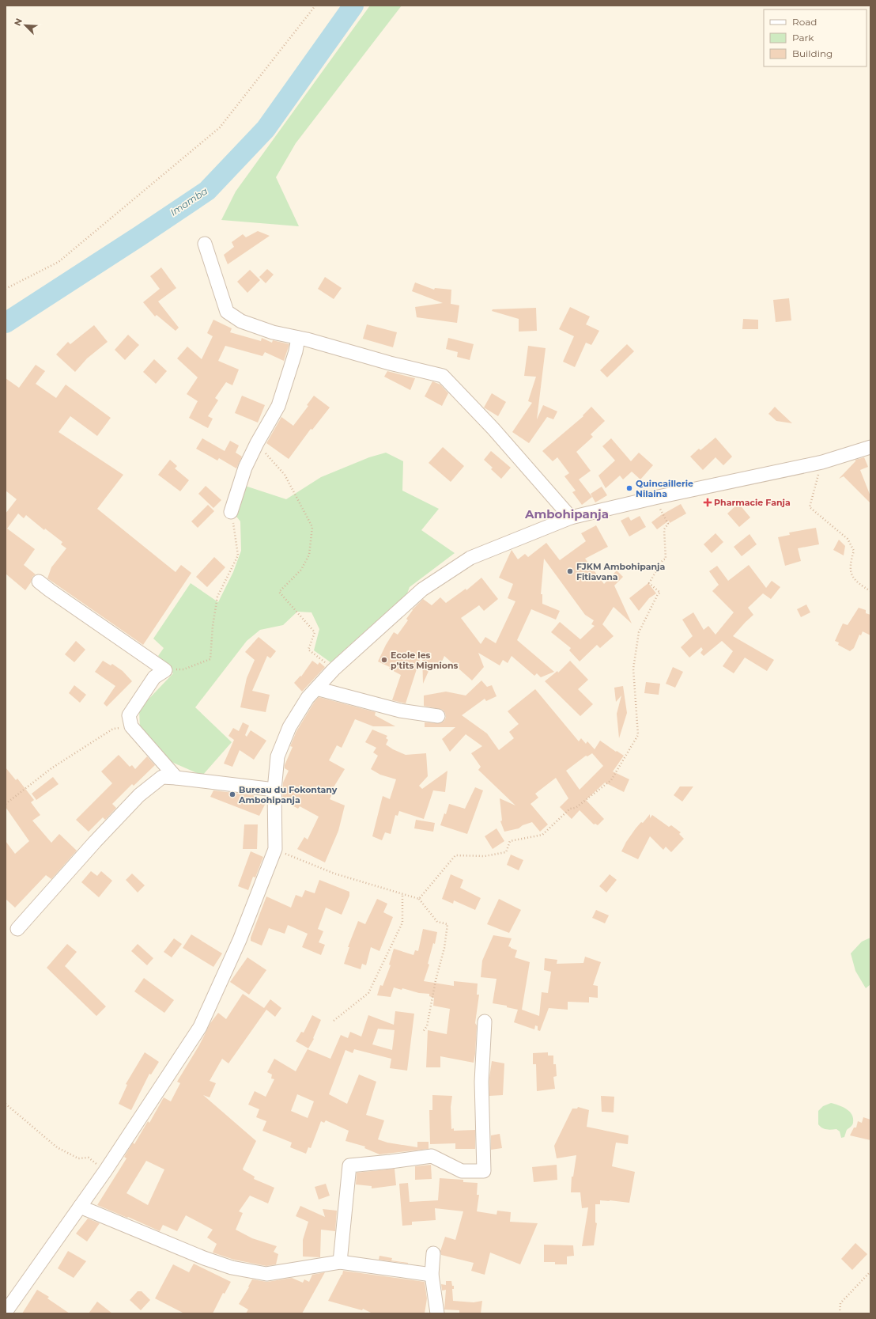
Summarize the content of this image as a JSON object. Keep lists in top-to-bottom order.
{
  "districts": ["Ambohipanja"],
  "water": ["Imamba"],
  "places": {
    "other": [
      "Quincaillerie Nilaina",
      "FJKM Ambohipanja Fitiavana",
      "Ecole les p’tits Mignions",
      "Bureau du Fokontany Ambohipanja"
    ],
    "health": ["Pharmacie Fanja"]
  },
  "legend": ["Road", "Park", "Building"],
  "north": "top left"
}
